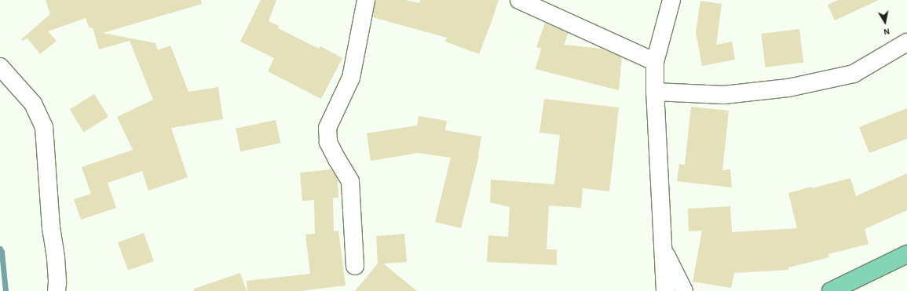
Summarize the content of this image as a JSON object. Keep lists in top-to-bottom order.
{
  "north": "bottom"
}
